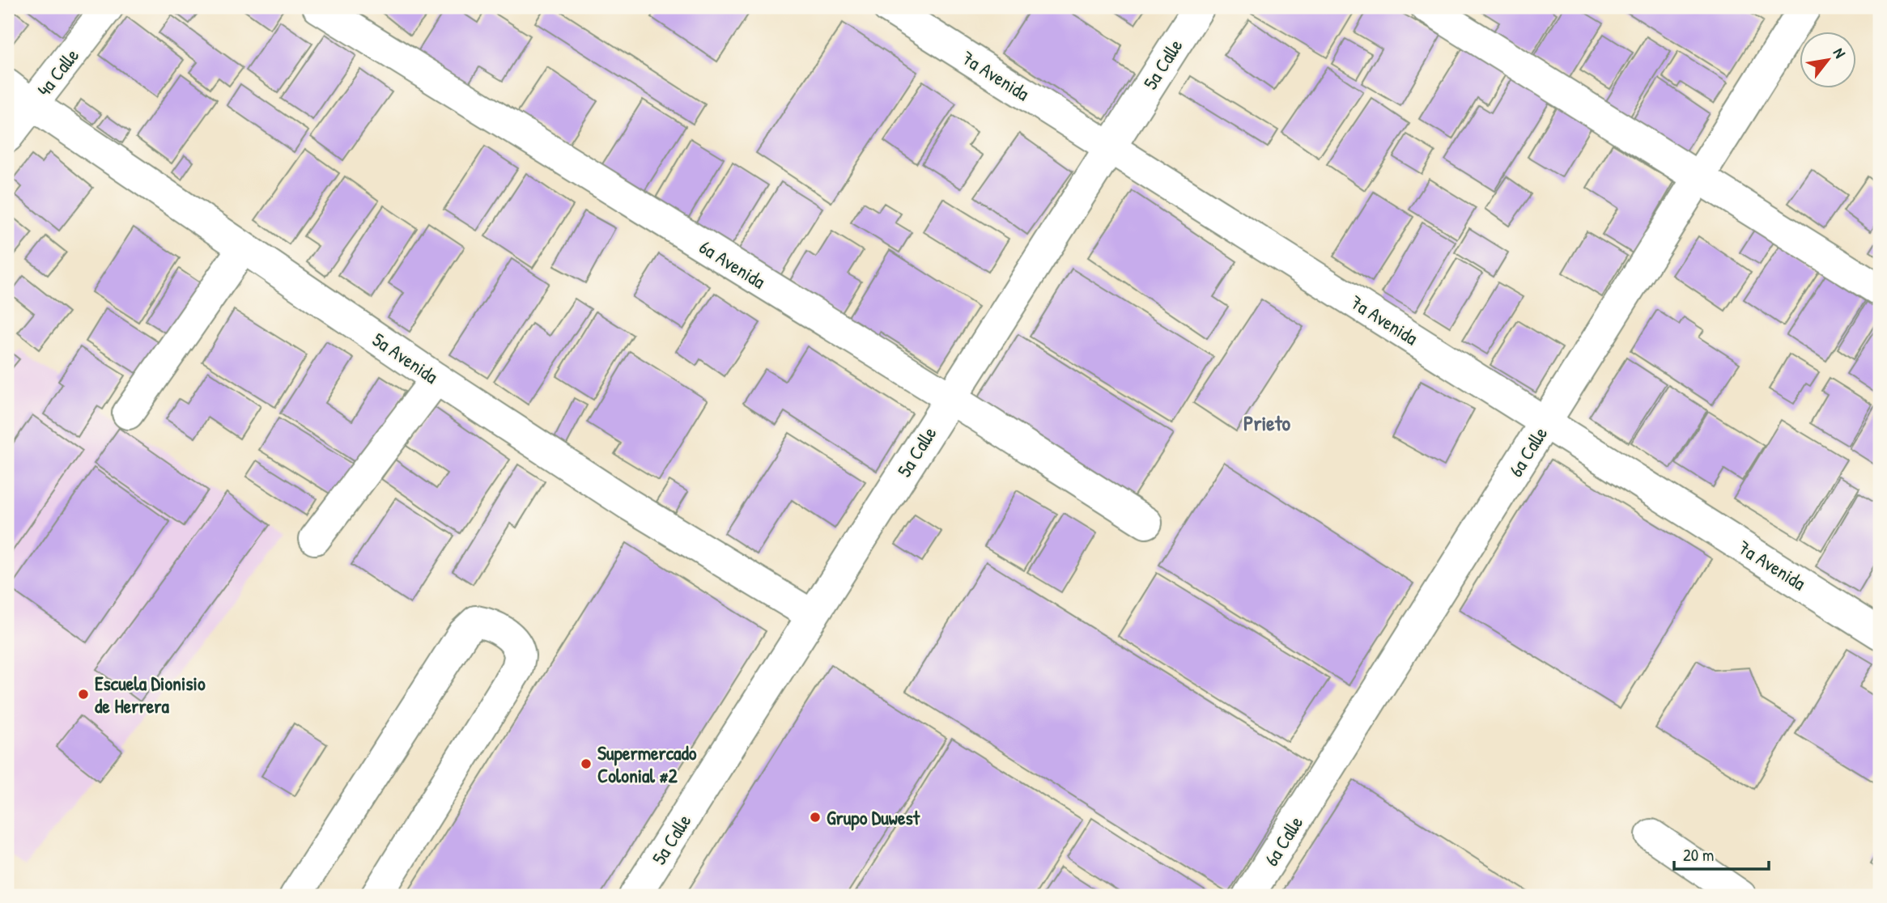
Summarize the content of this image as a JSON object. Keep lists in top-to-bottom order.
{
  "streets": {
    "street": [
      "5a Calle",
      "4a Calle",
      "7a Avenida",
      "6a Avenida",
      "5a Avenida",
      "6a Calle"
    ]
  },
  "crossings": [
    ["5a Calle", "7a Avenida"],
    ["5a Calle", "6a Avenida"],
    ["5a Calle", "5a Avenida"],
    ["4a Calle", "5a Avenida"],
    ["7a Avenida", "6a Calle"]
  ],
  "districts": ["Prieto"],
  "places": ["Escuela Dionisio de Herrera", "Supermercado Colonial #2", "Grupo Duwest"],
  "scale_bar": "20 m",
  "north": "top right"
}
